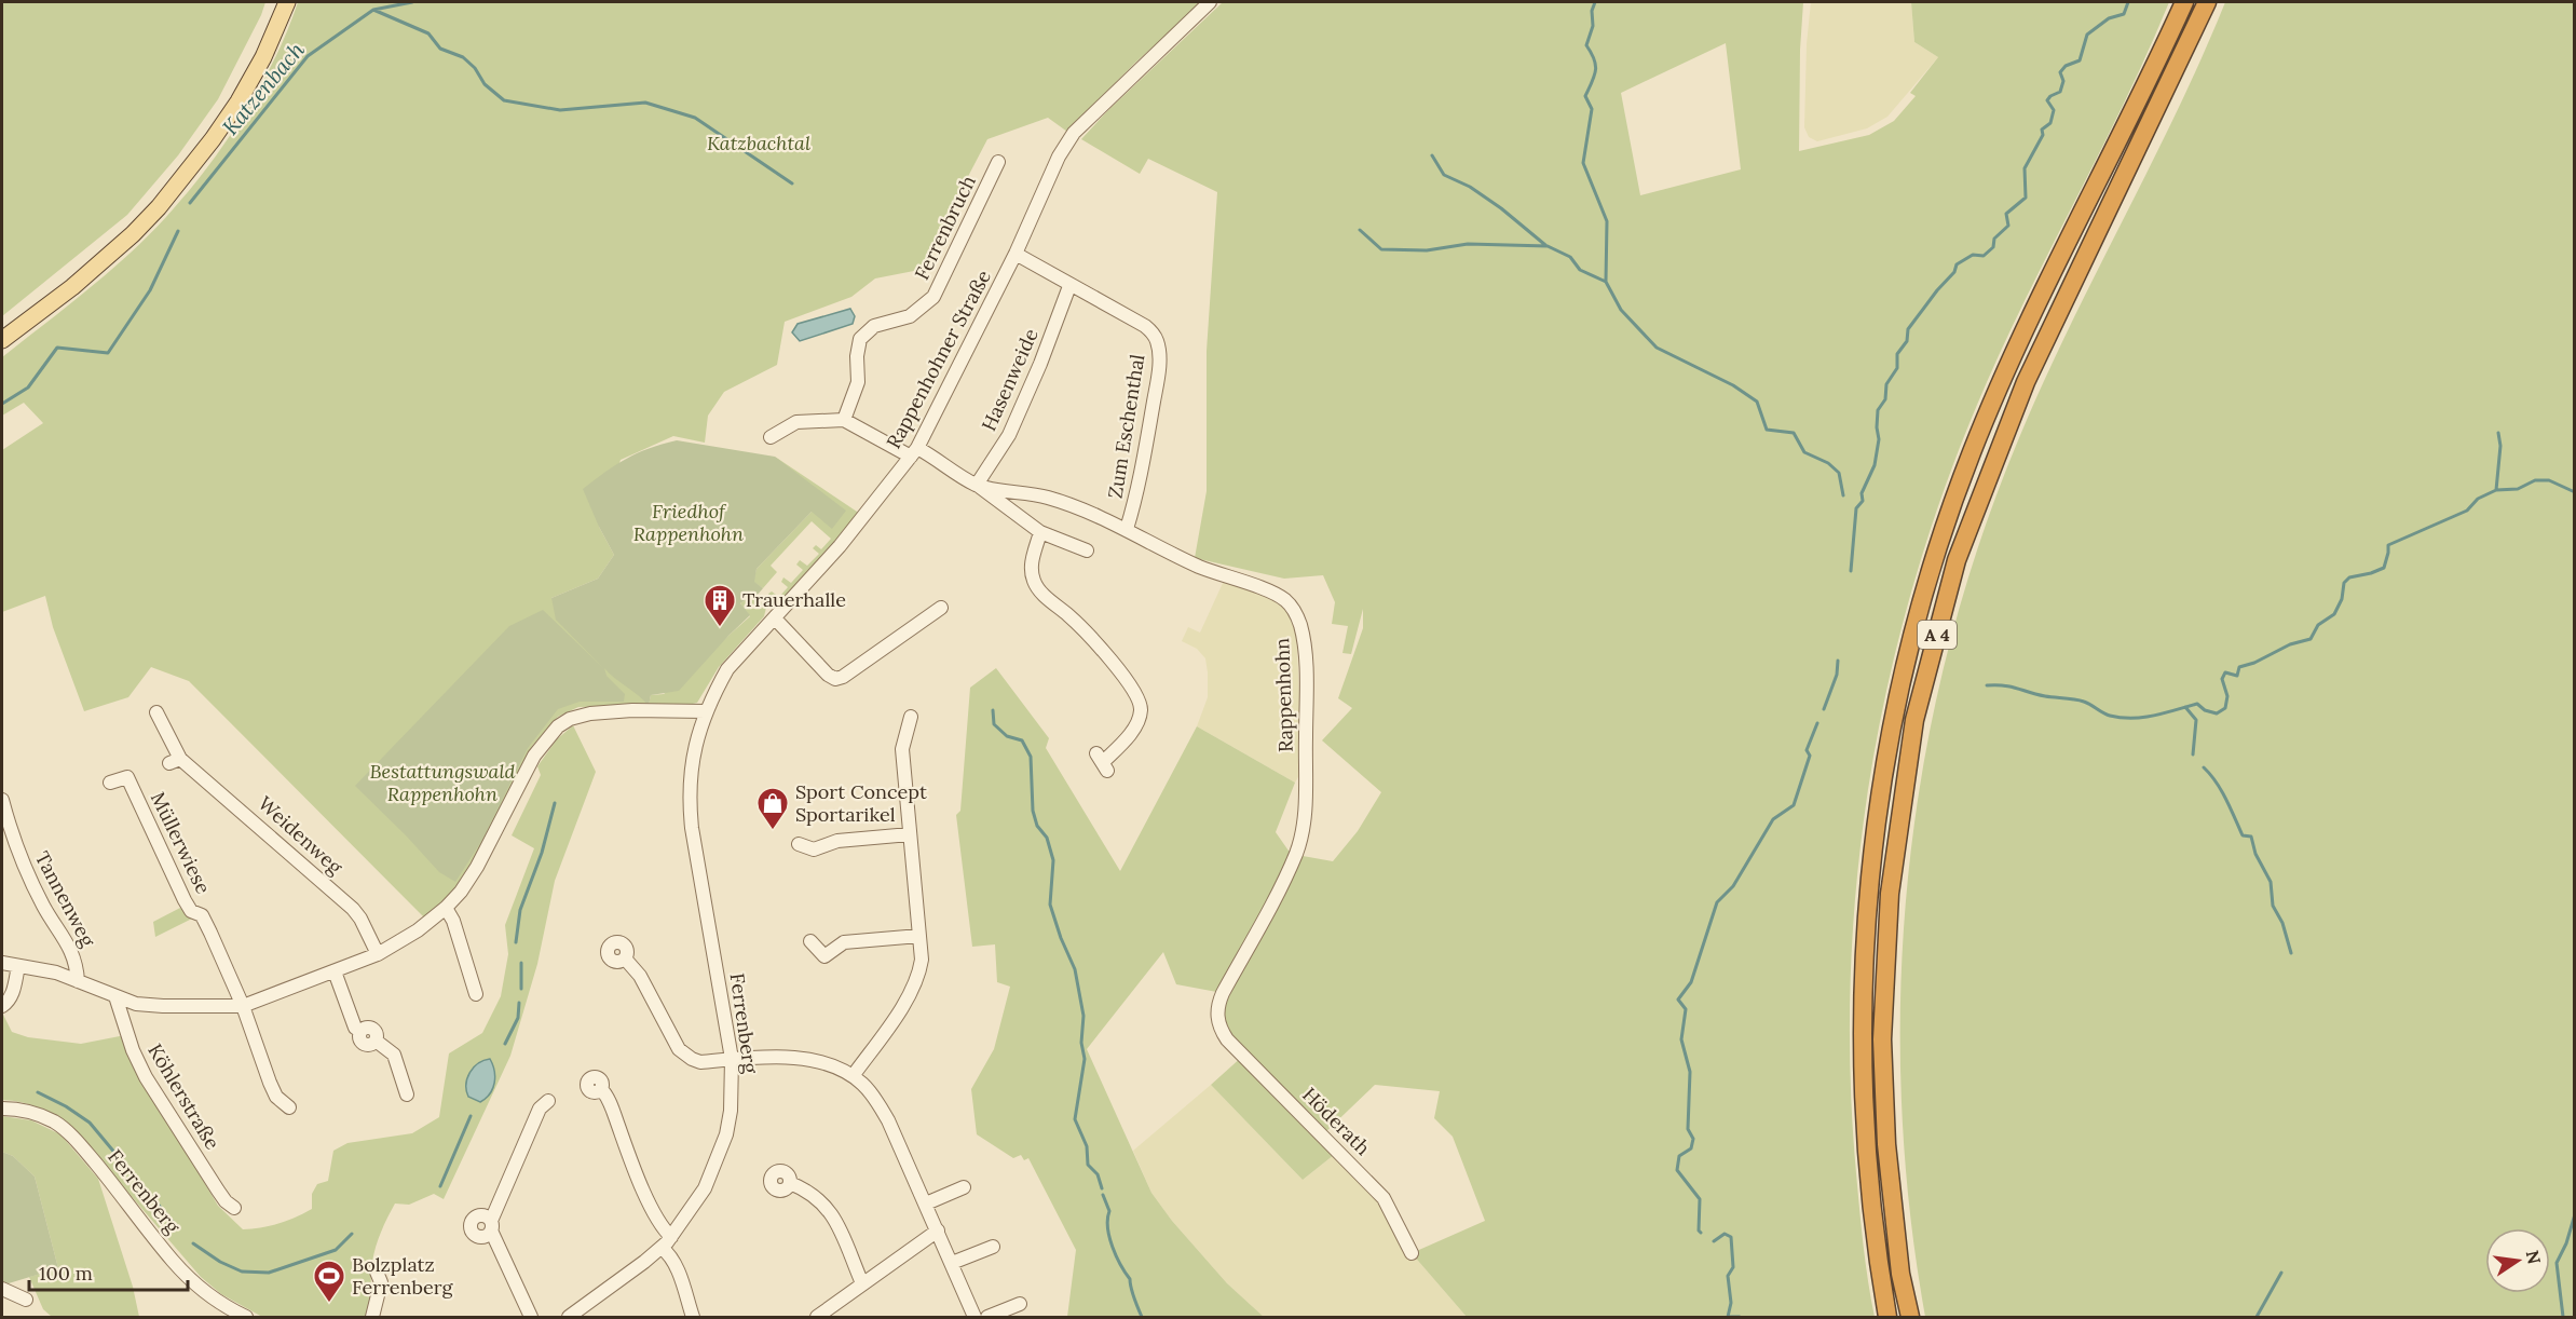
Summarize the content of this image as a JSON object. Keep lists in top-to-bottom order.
{
  "streets": {
    "highway": ["A 4"],
    "street": [
      "Ferrenbruch",
      "Rappenhohner Straße",
      "Hasenweide",
      "Zum Eschenthal",
      "Rappenhohn",
      "Weidenweg",
      "Müllerwiese",
      "Tannenweg",
      "Ferrenberg",
      "Köhlerstraße",
      "Höderath"
    ]
  },
  "crossings": [
    ["Rappenhohner Straße", "Zum Eschenthal"],
    ["Rappenhohner Straße", "Rappenhohn"],
    ["Rappenhohner Straße", "Ferrenberg"],
    ["Hasenweide", "Zum Eschenthal"],
    ["Hasenweide", "Rappenhohn"],
    ["Zum Eschenthal", "Rappenhohn"],
    ["Rappenhohn", "Höderath"]
  ],
  "water": ["Katzenbach"],
  "parks": ["Katzbachtal", "Friedhof Rappenhohn", "Bestattungswald Rappenhohn"],
  "places": {
    "building": ["Trauerhalle"],
    "shop": ["Sport Concept Sportarikel"],
    "sports": ["Bolzplatz Ferrenberg"]
  },
  "scale_bar": "100 m",
  "north": "right"
}
